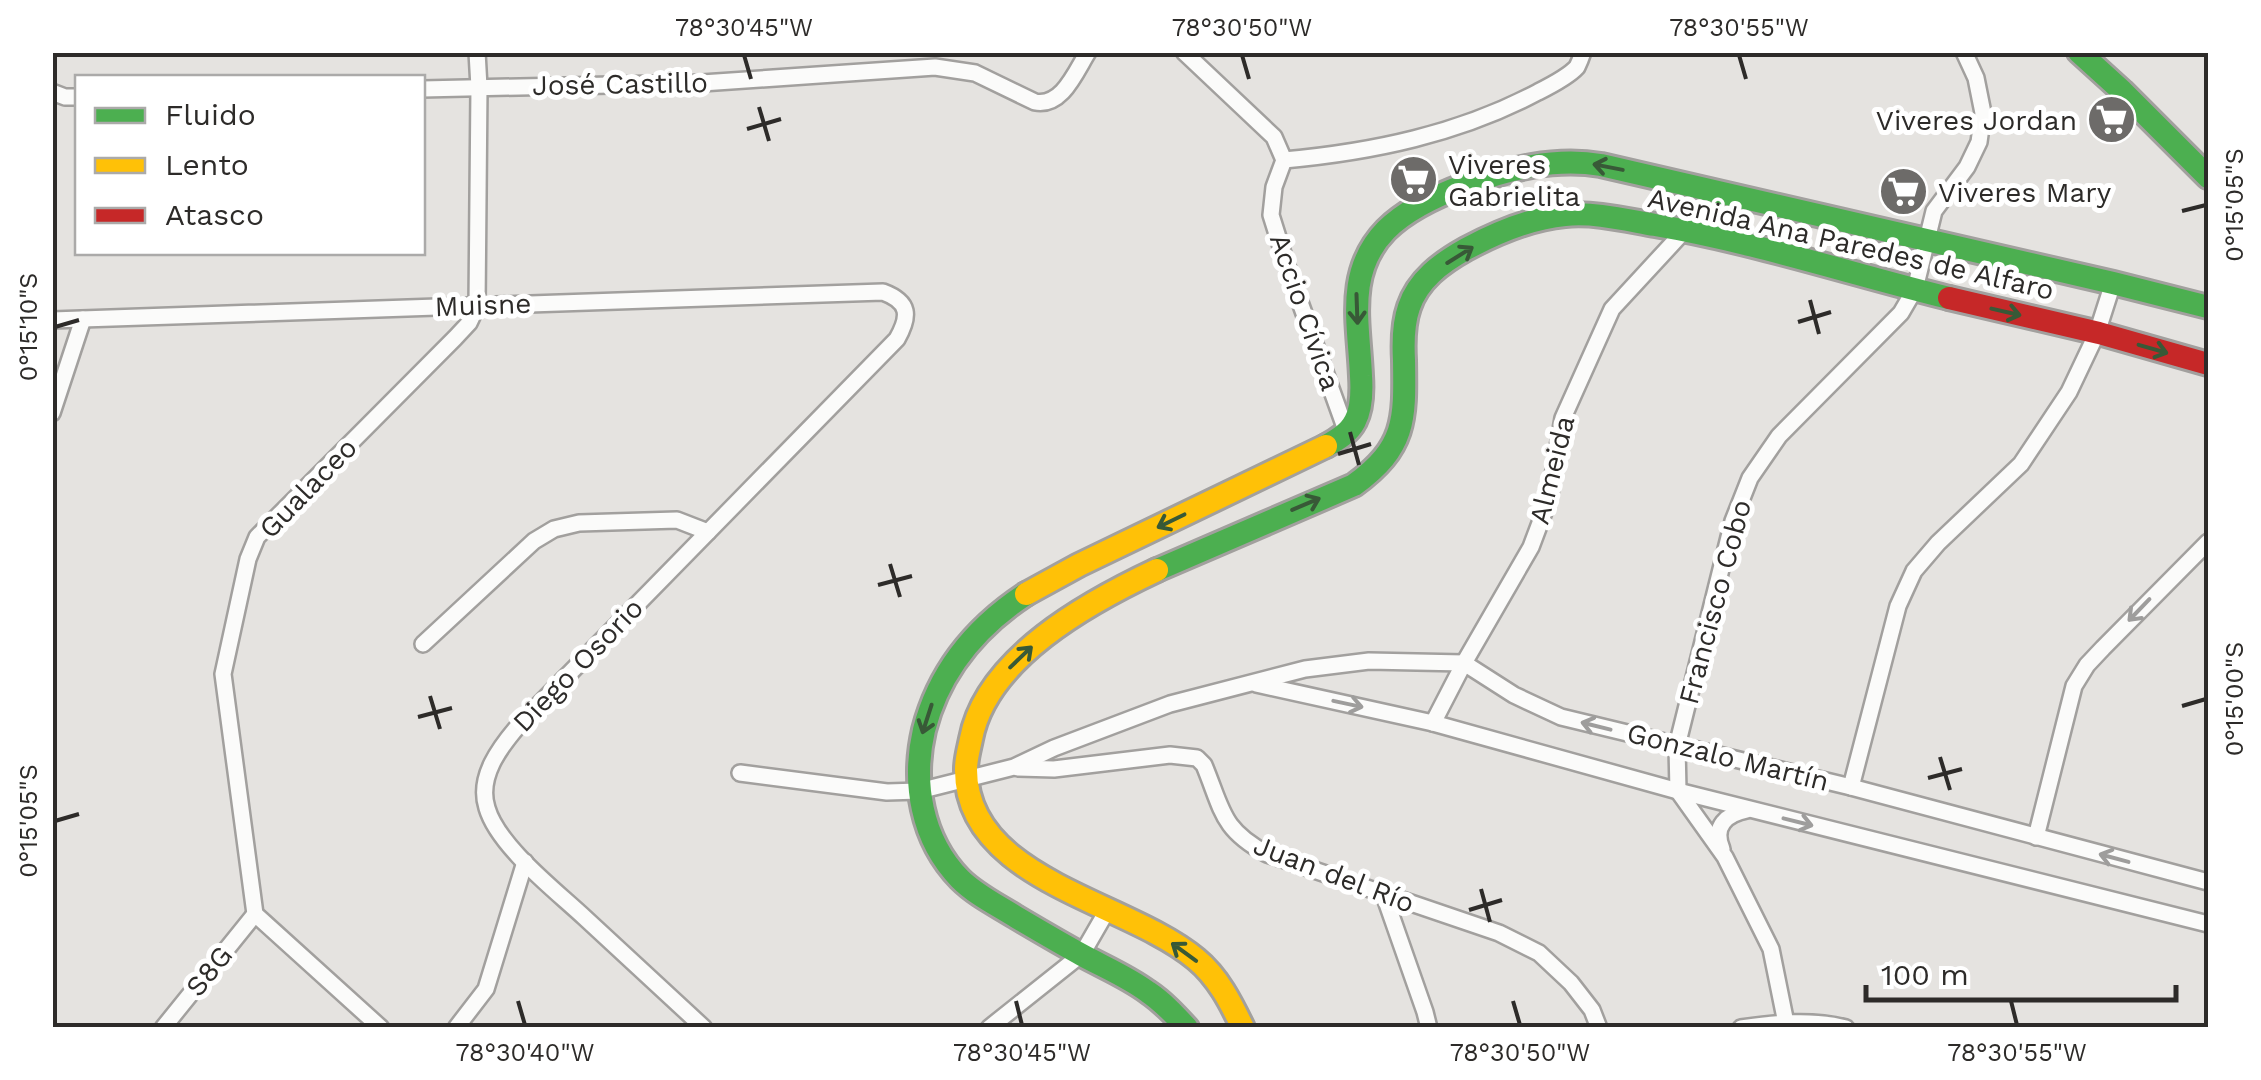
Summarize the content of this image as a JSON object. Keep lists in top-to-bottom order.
{
  "streets": {
    "main road": ["Avenida Ana Paredes de Alfaro"],
    "street": [
      "José Castillo",
      "Muisne",
      "Accio Cívica",
      "Almeida",
      "Gualaceo",
      "Francisco Cobo",
      "Diego Osorio",
      "Gonzalo Martín",
      "Juan del Río",
      "S8G"
    ]
  },
  "crossings": [
    ["Avenida Ana Paredes de Alfaro", "Accio Cívica"],
    ["Avenida Ana Paredes de Alfaro", "Almeida"],
    ["Avenida Ana Paredes de Alfaro", "Francisco Cobo"],
    ["Avenida Ana Paredes de Alfaro", "Gonzalo Martín"],
    ["Muisne", "Gualaceo"],
    ["Muisne", "Diego Osorio"],
    ["Almeida", "Gonzalo Martín"],
    ["Gualaceo", "S8G"],
    ["Francisco Cobo", "Gonzalo Martín"],
    ["Gonzalo Martín", "Juan del Río"]
  ],
  "places": {
    "supermarket": ["Viveres Jordan", "Viveres Gabrielita", "Viveres Mary"]
  },
  "legend": ["Fluido", "Lento", "Atasco"],
  "scale_bar": "100 m",
  "coordinates": [
    "78°30'45\"W",
    "78°30'50\"W",
    "78°30'55\"W",
    "0°15'05\"S",
    "0°15'10\"S",
    "0°15'00\"S",
    "78°30'40\"W"
  ]
}
